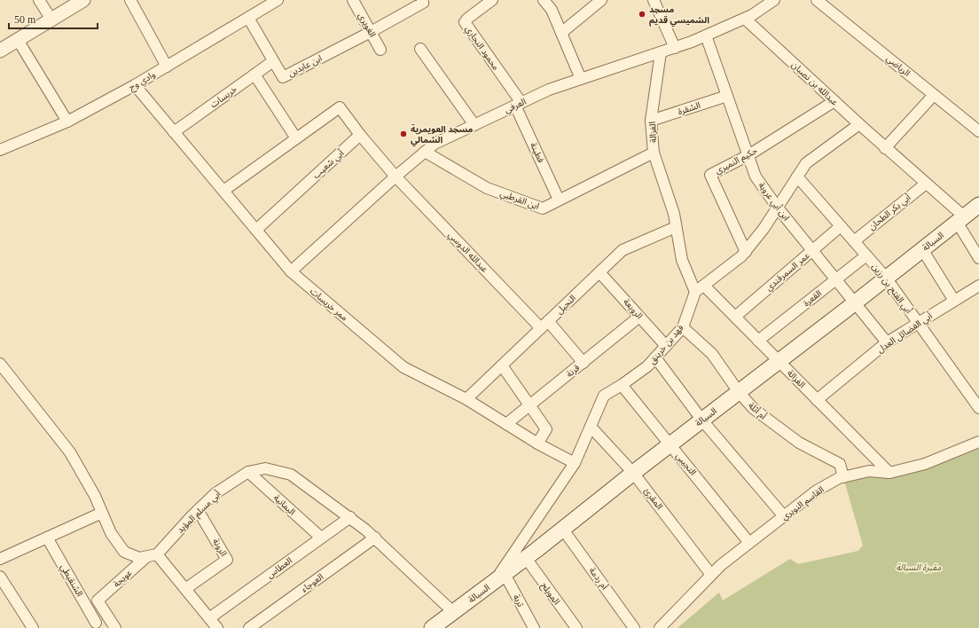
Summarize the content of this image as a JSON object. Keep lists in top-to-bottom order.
{
  "streets": {
    "main road": ["السبالة"],
    "street": [
      "الغويري",
      "محمود النجاري",
      "ابن عابدين",
      "الرياضي",
      "وادي وج",
      "عبدالله بن نصبان",
      "خريسات",
      "العرفي",
      "الشقرة",
      "الغزالة",
      "فطينة",
      "حكيم النميري",
      "أبي شعيب",
      "ابن القرطبي",
      "ابن أبي عروبة",
      "أبي بكر الطحان",
      "عبدالله الدوسي",
      "عمر السمرقندي",
      "أبي الفتح بن رزين",
      "القعرة",
      "ممر خريسات",
      "النجيل",
      "الرويعة",
      "أبي الفضائل العدل",
      "فهد بن خرينق",
      "قرنة",
      "أم أثلة",
      "التجيبي",
      "المقرئ",
      "القاسم النويري",
      "اليمانية",
      "أبي مسلم المؤيد",
      "الرونة",
      "العطاس",
      "عويجة",
      "أم ردمة",
      "الشنقيطي",
      "العوجاء",
      "المويلح",
      "تربة"
    ]
  },
  "crossings": [
    ["الغويري", "ابن عابدين"],
    ["محمود النجاري", "العرفي"],
    ["محمود النجاري", "فطينة"],
    ["ابن عابدين", "وادي وج"],
    ["ابن عابدين", "خريسات"],
    ["وادي وج", "ممر خريسات"],
    ["عبدالله بن نصبان", "العرفي"],
    ["عبدالله بن نصبان", "حكيم النميري"],
    ["عبدالله بن نصبان", "أبي بكر الطحان"],
    ["عبدالله بن نصبان", "السبالة"],
    ["خريسات", "ممر خريسات"],
    ["العرفي", "الغزالة"],
    ["العرفي", "فطينة"],
    ["العرفي", "ابن القرطبي"],
    ["العرفي", "ابن أبي عروبة"],
    ["العرفي", "عبدالله الدوسي"],
    ["العرفي", "ممر خريسات"],
    ["الشقرة", "الغزالة"],
    ["الشقرة", "ابن أبي عروبة"],
    ["الغزالة", "ابن القرطبي"],
    ["الغزالة", "السبالة"],
    ["الغزالة", "عمر السمرقندي"],
    ["الغزالة", "القعرة"],
    ["الغزالة", "النجيل"],
    ["الغزالة", "أبي الفضائل العدل"],
    ["الغزالة", "فهد بن خرينق"],
    ["الغزالة", "القاسم النويري"],
    ["فطينة", "ابن القرطبي"],
    ["حكيم النميري", "ابن أبي عروبة"],
    ["أبي شعيب", "ممر خريسات"],
    ["ابن أبي عروبة", "السبالة"],
    ["ابن أبي عروبة", "عمر السمرقندي"],
    ["ابن أبي عروبة", "القعرة"],
    ["ابن أبي عروبة", "أبي الفضائل العدل"],
    ["أبي بكر الطحان", "أبي الفتح بن رزين"],
    ["السبالة", "أبي الفتح بن رزين"],
    ["السبالة", "فهد بن خرينق"],
    ["السبالة", "أم أثلة"],
    ["السبالة", "التجيبي"],
    ["السبالة", "المقرئ"],
    ["السبالة", "أبي مسلم المؤيد"],
    ["السبالة", "أم ردمة"],
    ["السبالة", "المويلح"],
    ["السبالة", "تربة"],
    ["عبدالله الدوسي", "النجيل"],
    ["عبدالله الدوسي", "قرنة"],
    ["عمر السمرقندي", "أبي الفتح بن رزين"],
    ["أبي الفتح بن رزين", "القعرة"],
    ["أبي الفتح بن رزين", "أبي الفضائل العدل"],
    ["ممر خريسات", "النجيل"],
    ["ممر خريسات", "فهد بن خرينق"],
    ["ممر خريسات", "قرنة"],
    ["النجيل", "الرويعة"],
    ["الرويعة", "فهد بن خرينق"],
    ["الرويعة", "قرنة"],
    ["فهد بن خرينق", "أم أثلة"],
    ["فهد بن خرينق", "التجيبي"],
    ["فهد بن خرينق", "المقرئ"],
    ["فهد بن خرينق", "تربة"],
    ["أم أثلة", "القاسم النويري"],
    ["التجيبي", "القاسم النويري"],
    ["المقرئ", "القاسم النويري"],
    ["اليمانية", "أبي مسلم المؤيد"],
    ["اليمانية", "العطاس"],
    ["أبي مسلم المؤيد", "الرونة"],
    ["أبي مسلم المؤيد", "العطاس"],
    ["أبي مسلم المؤيد", "العوجاء"]
  ],
  "parks": ["مقبرة السبالة"],
  "places": ["مسجد الشميسي قديم", "مسجد العويمرية الشمالي"],
  "scale_bar": "50 m"
}
